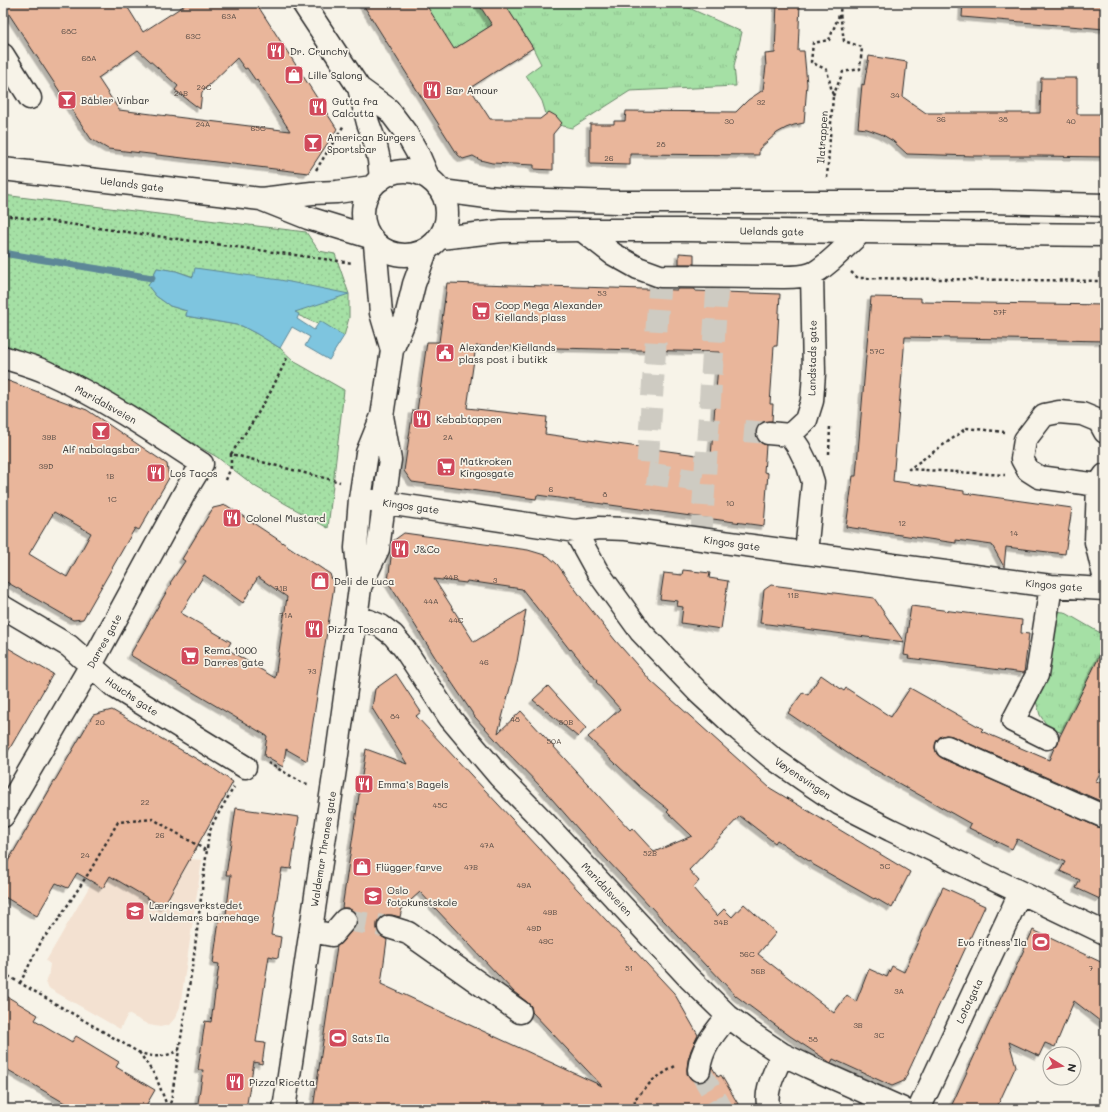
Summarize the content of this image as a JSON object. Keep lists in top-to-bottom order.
{
  "streets": {
    "street": [
      "Uelands gate",
      "Landstads gate",
      "Maridalsveien",
      "Kingos gate",
      "Darres gate",
      "Hauchs gate",
      "Vøyensvingen",
      "Waldemar Thranes gate",
      "Lofotgata"
    ],
    "path": ["Ilatrappen"]
  },
  "crossings": [
    ["Uelands gate", "Waldemar Thranes gate"],
    ["Maridalsveien", "Darres gate"],
    ["Maridalsveien", "Waldemar Thranes gate"],
    ["Kingos gate", "Vøyensvingen"],
    ["Kingos gate", "Waldemar Thranes gate"],
    ["Darres gate", "Hauchs gate"],
    ["Vøyensvingen", "Lofotgata"]
  ],
  "places": {
    "restaurant": [
      "Dr. Crunchy",
      "Bar Amour",
      "Gutta fra Calcutta",
      "Kebabtoppen",
      "Los Tacos",
      "Colonel Mustard",
      "J&Co",
      "Pizza Toscana",
      "Emma’s Bagels",
      "Pizza Ricetta"
    ],
    "shop": ["Lille Salong", "Deli de Luca", "Flügger farve"],
    "bar": ["Båbler Vinbar", "American Burgers Sportsbar", "Alf nabolagsbar"],
    "supermarket": ["Coop Mega Alexander Kiellands plass", "Matkroken Kingosgate", "Rema 1000 Darres gate"],
    "public building": ["Alexander Kiellands plass post i butikk"],
    "school or university": ["Oslo fotokunstskole", "Læringsverkstedet Waldemars barnehage"],
    "sports": ["Evo fitness Ila", "Sats Ila"]
  },
  "house_numbers": [
    "63A",
    "68C",
    "63C",
    "68A",
    "24C",
    "24B",
    "34",
    "32",
    "36",
    "38",
    "30",
    "40",
    "24A",
    "65C",
    "28",
    "26",
    "53",
    "57F",
    "57C",
    "39B",
    "2A",
    "39D",
    "1B",
    "6",
    "8",
    "1C",
    "10",
    "12",
    "14",
    "44B",
    "3",
    "71B",
    "11B",
    "44A",
    "71A",
    "44C",
    "46",
    "73",
    "84",
    "48",
    "20",
    "50B",
    "50A",
    "22",
    "45C",
    "26",
    "47A",
    "52B",
    "24",
    "5C",
    "47B",
    "49A",
    "49B",
    "54B",
    "49D",
    "49C",
    "56C",
    "51",
    "7",
    "56B",
    "3A",
    "3B",
    "3C",
    "58"
  ],
  "north": "right"
}
